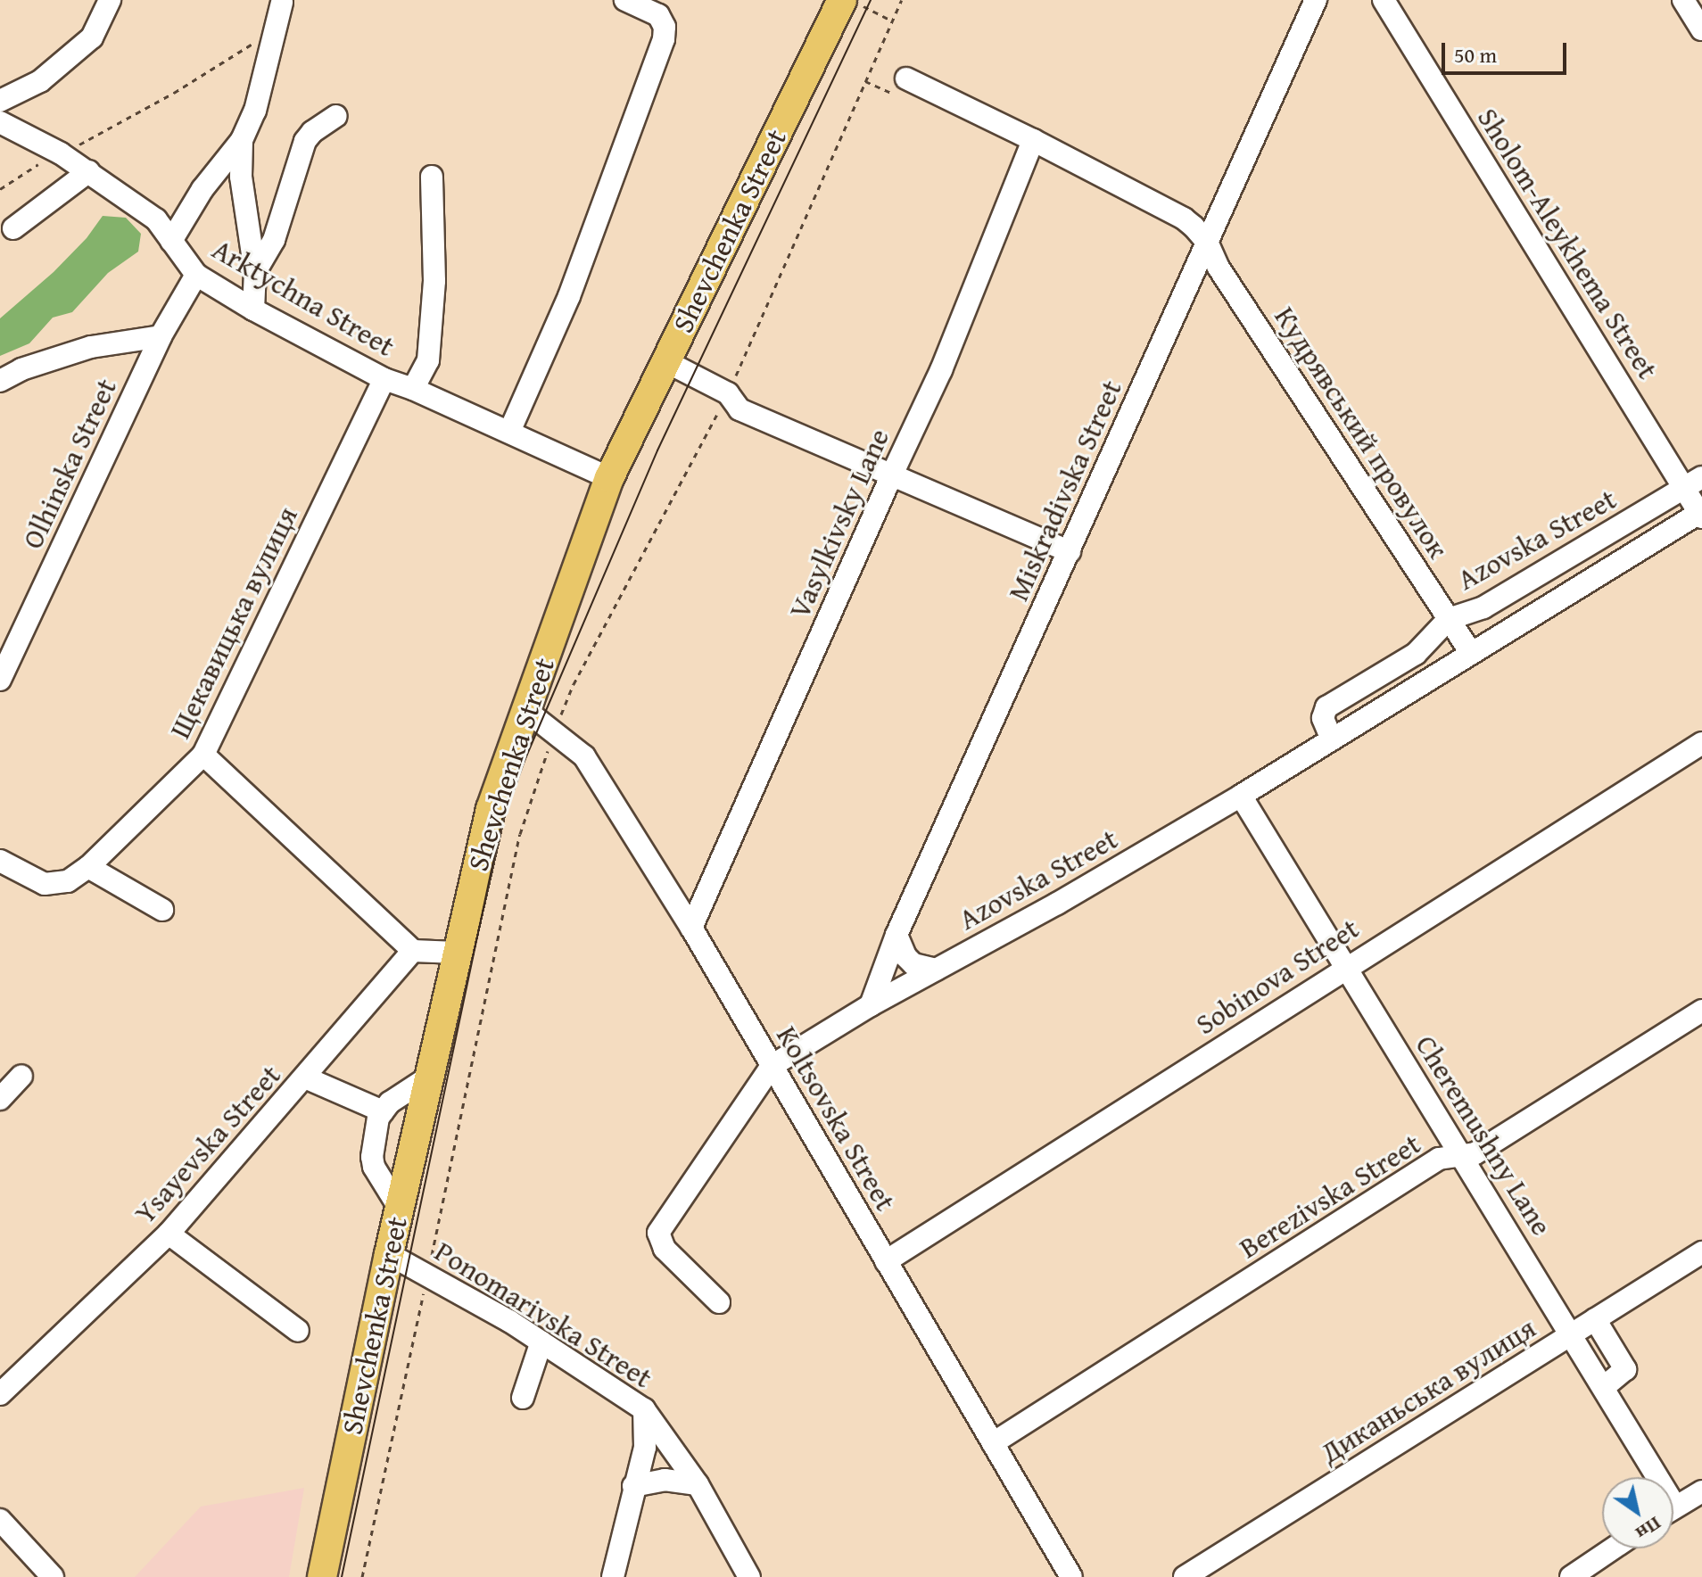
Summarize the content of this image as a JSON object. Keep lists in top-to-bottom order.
{
  "streets": {
    "main road": ["Shevchenka Street"],
    "street": [
      "Sholom-Aleykhema Street",
      "Arktychna Street",
      "Кудрявський провулок",
      "Olhinska Street",
      "Miskradivska Street",
      "Vasylkivsky Lane",
      "Azovska Street",
      "Щекавицька вулиця",
      "Sobinova Street",
      "Koltsovska Street",
      "Cheremushny Lane",
      "Ysayevska Street",
      "Berezivska Street",
      "Ponomarivska Street",
      "Диканьська вулиця"
    ]
  },
  "crossings": [
    ["Shevchenka Street", "Arktychna Street"],
    ["Shevchenka Street", "Koltsovska Street"],
    ["Shevchenka Street", "Ponomarivska Street"],
    ["Sholom-Aleykhema Street", "Azovska Street"],
    ["Arktychna Street", "Olhinska Street"],
    ["Arktychna Street", "Щекавицька вулиця"],
    ["Кудрявський провулок", "Miskradivska Street"],
    ["Кудрявський провулок", "Azovska Street"],
    ["Miskradivska Street", "Azovska Street"],
    ["Vasylkivsky Lane", "Koltsovska Street"],
    ["Azovska Street", "Koltsovska Street"],
    ["Azovska Street", "Cheremushny Lane"],
    ["Sobinova Street", "Koltsovska Street"],
    ["Sobinova Street", "Cheremushny Lane"],
    ["Koltsovska Street", "Berezivska Street"],
    ["Cheremushny Lane", "Berezivska Street"],
    ["Cheremushny Lane", "Диканьська вулиця"]
  ],
  "scale_bar": "50 m",
  "north": "bottom right"
}
